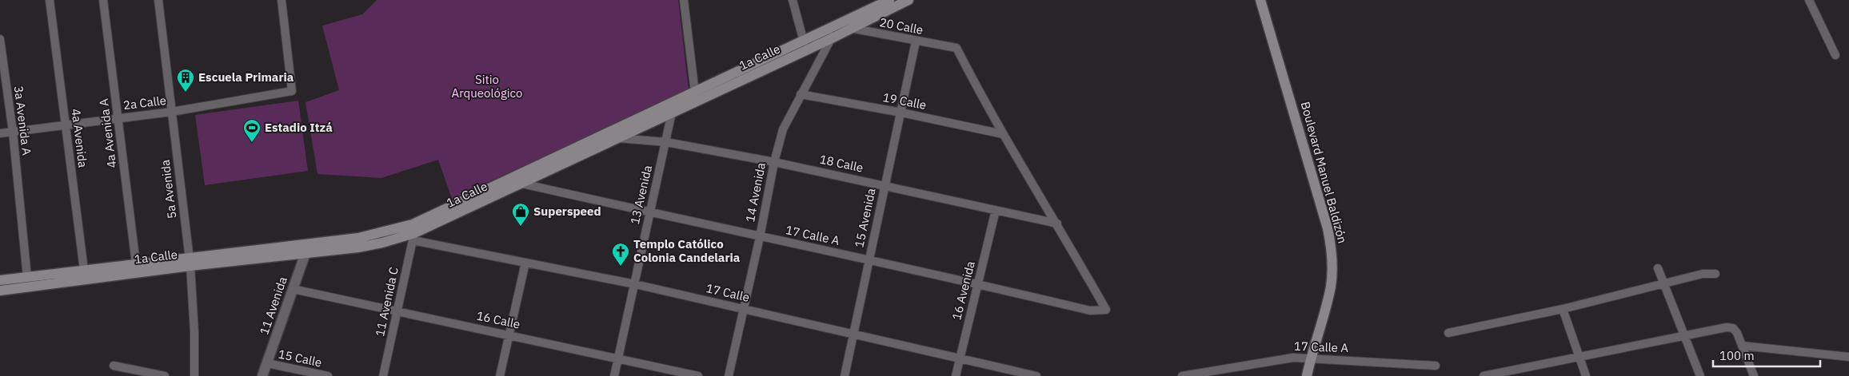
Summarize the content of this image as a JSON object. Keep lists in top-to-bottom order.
{
  "streets": {
    "main road": ["1a Calle", "Boulevard Manuel Baldizón"],
    "street": [
      "20 Calle",
      "19 Calle",
      "2a Calle",
      "3a Avenida A",
      "4a Avenida A",
      "4a Avenida",
      "18 Calle",
      "5a Avenida",
      "14 Avenida",
      "13 Avenida",
      "15 Avenida",
      "17 Calle A",
      "16 Avenida",
      "17 Calle",
      "11 Avenida C",
      "11 Avenida",
      "16 Calle",
      "15 Calle"
    ]
  },
  "crossings": [
    ["20 Calle", "1a Calle"],
    ["20 Calle", "19 Calle"],
    ["20 Calle", "15 Avenida"],
    ["1a Calle", "3a Avenida A"],
    ["1a Calle", "4a Avenida A"],
    ["1a Calle", "4a Avenida"],
    ["1a Calle", "18 Calle"],
    ["1a Calle", "5a Avenida"],
    ["1a Calle", "14 Avenida"],
    ["1a Calle", "13 Avenida"],
    ["1a Calle", "17 Calle A"],
    ["1a Calle", "17 Calle"],
    ["1a Calle", "11 Avenida C"],
    ["1a Calle", "11 Avenida"],
    ["19 Calle", "14 Avenida"],
    ["19 Calle", "15 Avenida"],
    ["2a Calle", "3a Avenida A"],
    ["2a Calle", "4a Avenida A"],
    ["2a Calle", "4a Avenida"],
    ["2a Calle", "5a Avenida"],
    ["18 Calle", "14 Avenida"],
    ["18 Calle", "13 Avenida"],
    ["18 Calle", "15 Avenida"],
    ["18 Calle", "17 Calle A"],
    ["18 Calle", "16 Avenida"],
    ["Boulevard Manuel Baldizón", "17 Calle A"],
    ["14 Avenida", "17 Calle A"],
    ["14 Avenida", "17 Calle"],
    ["13 Avenida", "17 Calle A"],
    ["13 Avenida", "17 Calle"],
    ["13 Avenida", "16 Calle"],
    ["15 Avenida", "17 Calle A"],
    ["15 Avenida", "17 Calle"],
    ["17 Calle A", "16 Avenida"],
    ["16 Avenida", "17 Calle"],
    ["17 Calle", "11 Avenida C"],
    ["11 Avenida C", "16 Calle"],
    ["11 Avenida", "16 Calle"],
    ["11 Avenida", "15 Calle"]
  ],
  "parks": ["Sitio Arqueológico"],
  "places": {
    "building": ["Escuela Primaria"],
    "sports": ["Estadio Itzá"],
    "shop": ["Superspeed"],
    "church": ["Templo Católico Colonia Candelaria"]
  },
  "scale_bar": "100 m"
}
